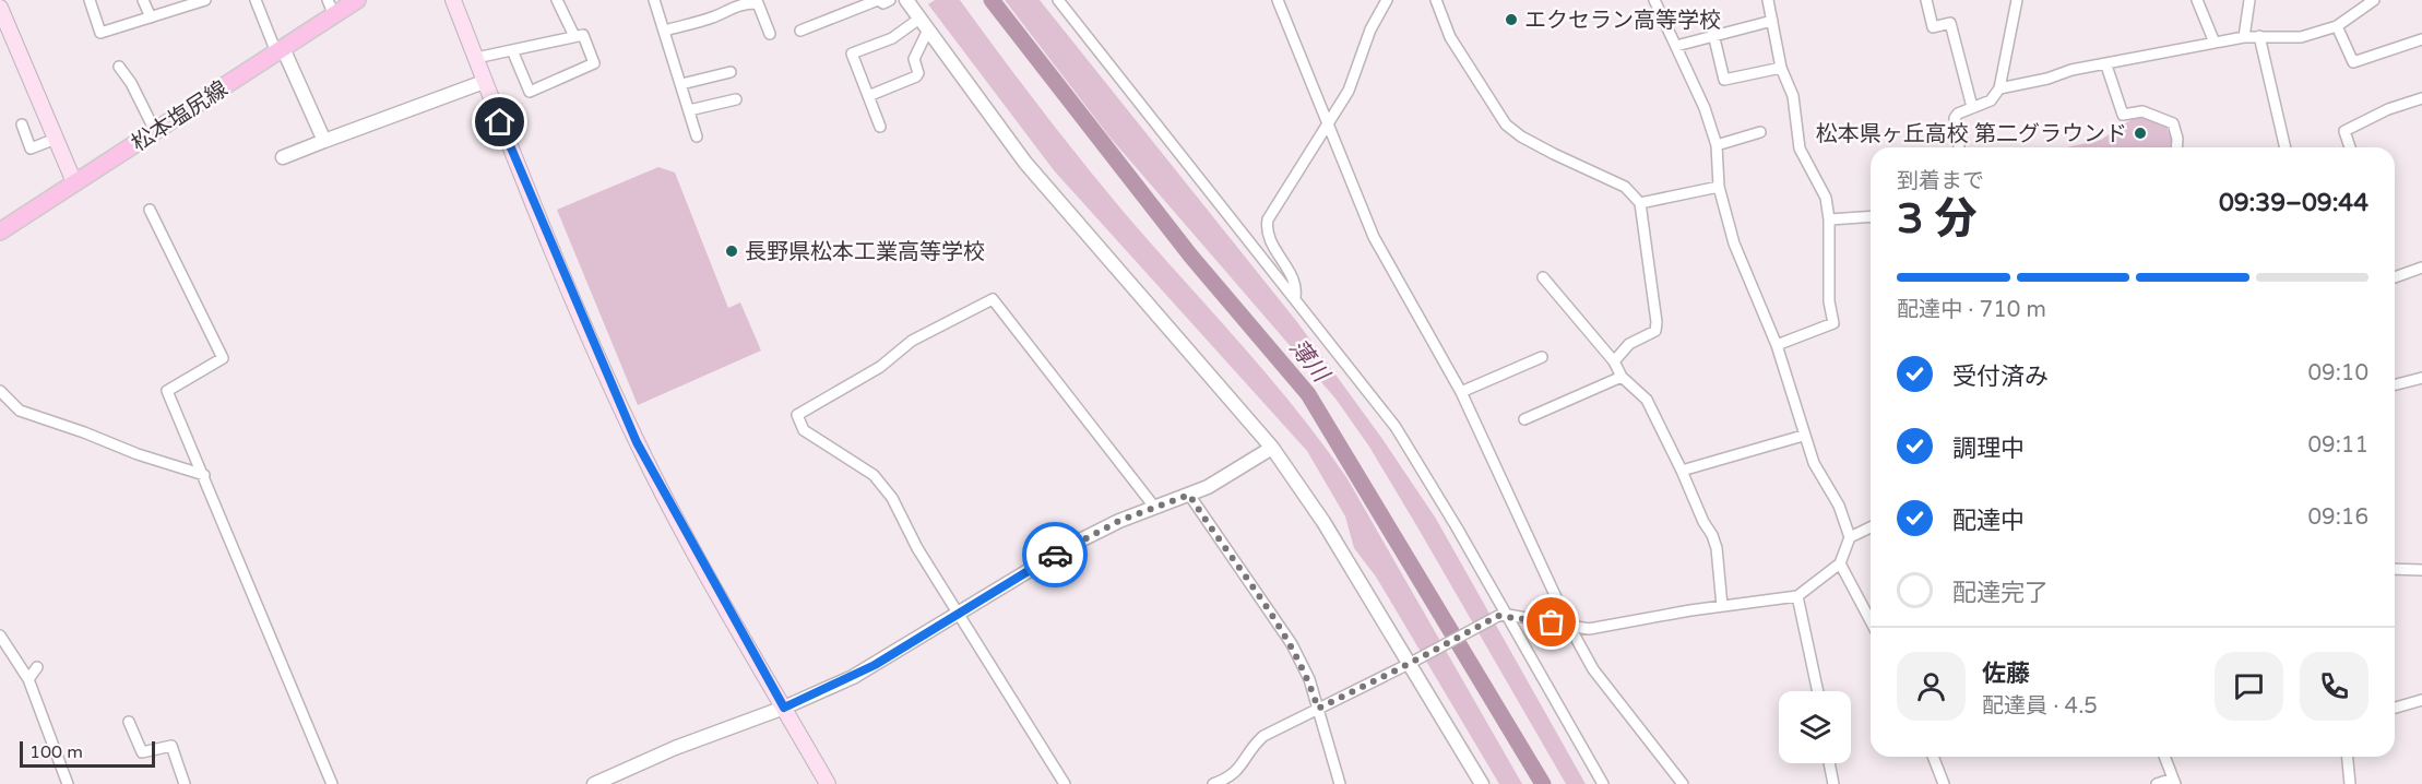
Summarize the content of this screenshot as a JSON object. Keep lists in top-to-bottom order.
{
  "streets": {
    "main road": ["松本塩尻線"]
  },
  "water": ["薄川"],
  "places": ["エクセラン高等学校", "松本県ヶ丘高校 第二グラウンド", "長野県松本工業高等学校"],
  "scale_bar": "100 m",
  "page": {
    "heading": ["3 分", "到着まで", "09:39–09:44"],
    "panel": ["佐藤", "配達員 · 4.5"],
    "bar": "配達中 · 710 m",
    "list": [
      ["受付済み", "09:10"],
      ["調理中", "09:11"],
      ["配達中", "09:16"],
      "配達完了"
    ],
    "scale": "100 m"
  }
}
